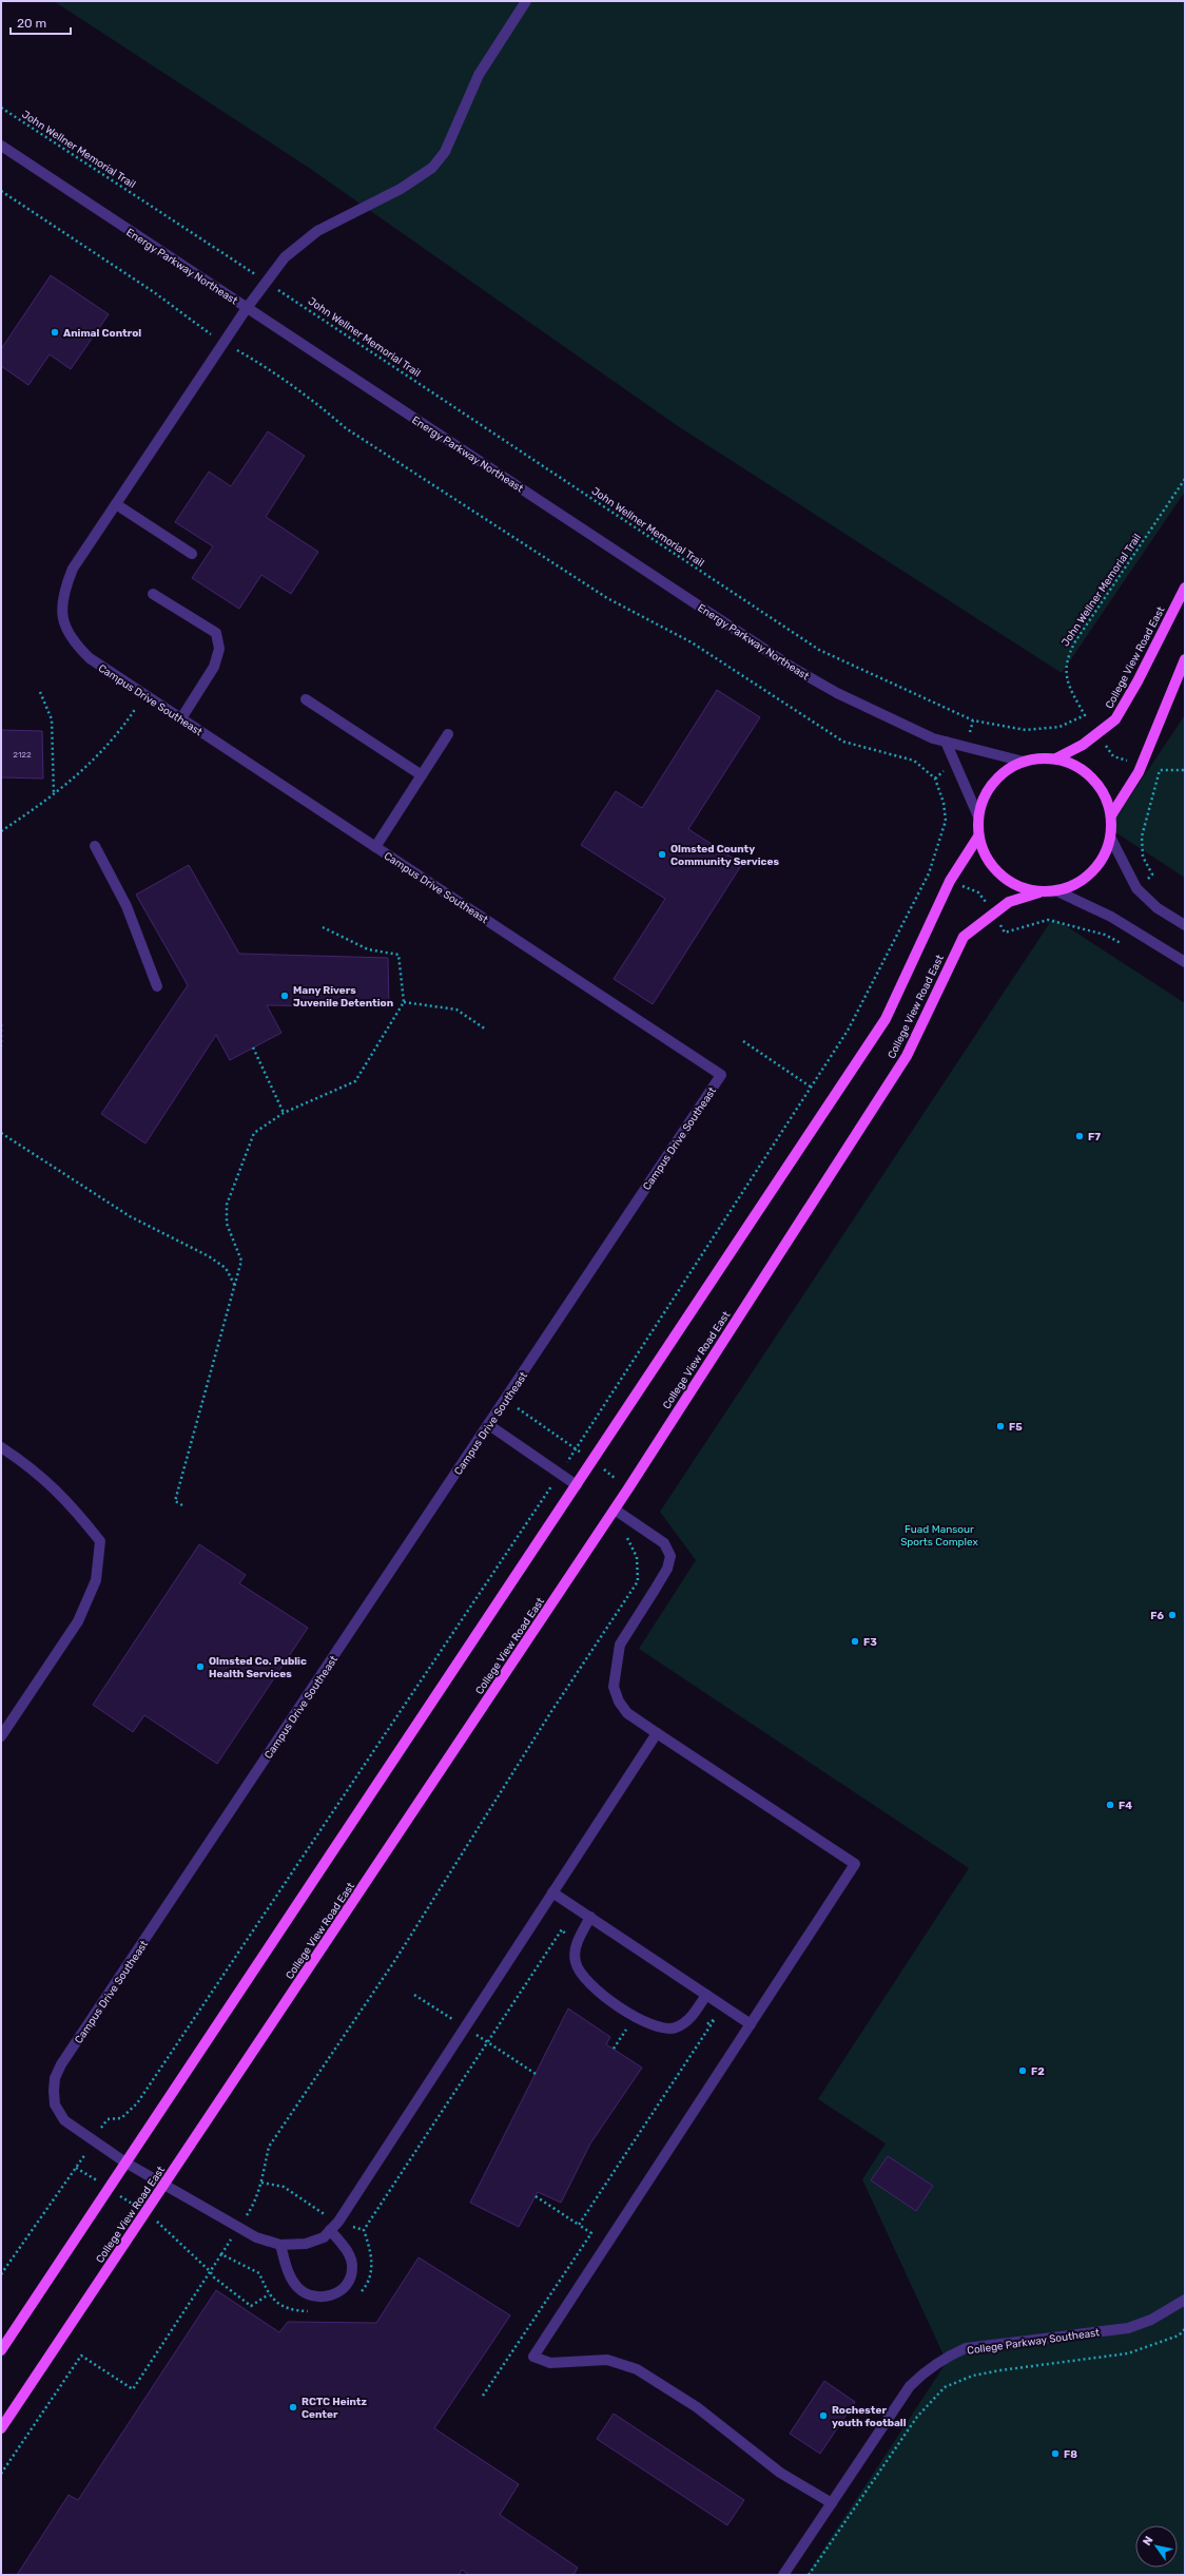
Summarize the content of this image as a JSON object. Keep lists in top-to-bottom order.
{
  "streets": {
    "main road": ["College View Road East"],
    "street": ["Energy Parkway Northeast", "Campus Drive Southeast", "College Parkway Southeast"],
    "path": ["John Wellner Memorial Trail"]
  },
  "crossings": [
    ["John Wellner Memorial Trail", "Campus Drive Southeast"],
    ["Energy Parkway Northeast", "College View Road East"],
    ["Energy Parkway Northeast", "Campus Drive Southeast"],
    ["College View Road East", "Campus Drive Southeast"]
  ],
  "parks": ["Fuad Mansour Sports Complex"],
  "places": [
    "Animal Control",
    "Olmsted County Community Services",
    "Many Rivers Juvenile Detention",
    "F7",
    "F5",
    "F6",
    "F3",
    "Olmsted Co. Public Health Services",
    "F4",
    "F2",
    "RCTC Heintz Center",
    "Rochester youth football",
    "F8"
  ],
  "house_numbers": ["2122"],
  "scale_bar": "20 m",
  "north": "top left"
}
